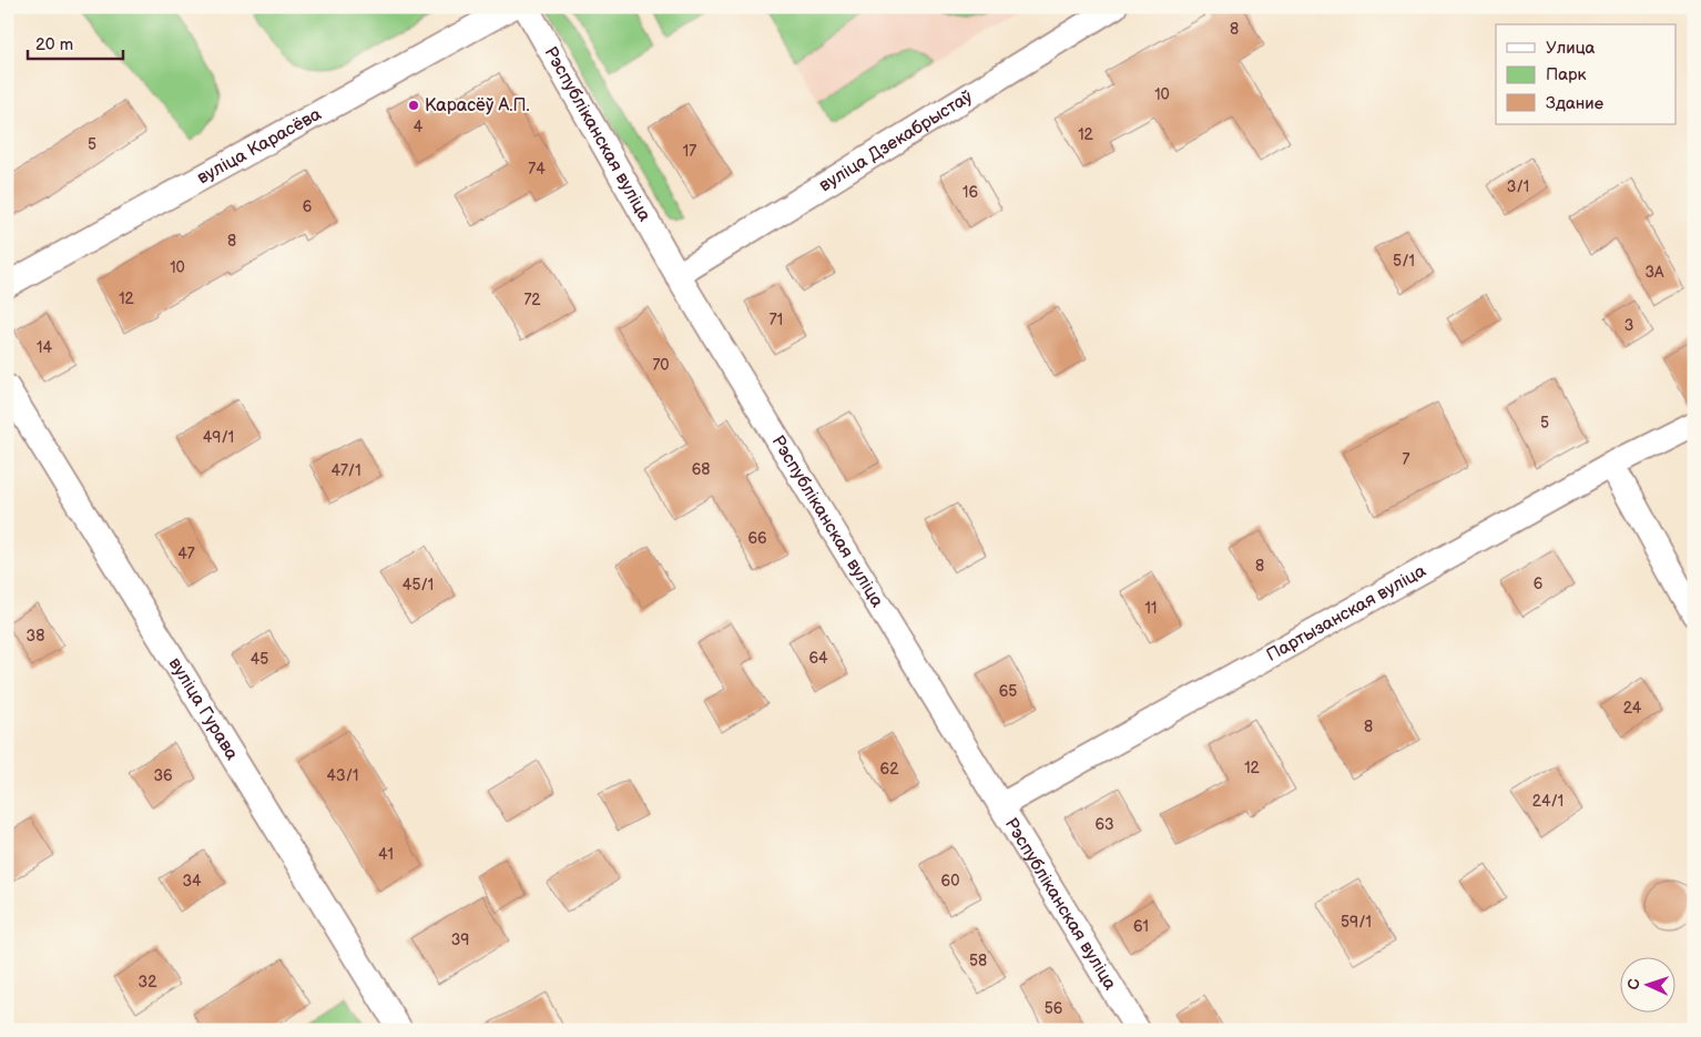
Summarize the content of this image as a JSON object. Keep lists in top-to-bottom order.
{
  "streets": {
    "street": [
      "Рэспубліканская вуліца",
      "вуліца Дзекабрыстаў",
      "вуліца Карасёва",
      "Партызанская вуліца",
      "вуліца Гурава"
    ]
  },
  "crossings": [
    ["Рэспубліканская вуліца", "вуліца Дзекабрыстаў"],
    ["Рэспубліканская вуліца", "Партызанская вуліца"]
  ],
  "places": ["Карасёў А.П."],
  "house_numbers": [
    "8",
    "10",
    "4",
    "12",
    "5",
    "17",
    "74",
    "3/1",
    "16",
    "6",
    "8",
    "5/1",
    "10",
    "3А",
    "12",
    "72",
    "71",
    "3",
    "14",
    "70",
    "5",
    "49/1",
    "7",
    "68",
    "47/1",
    "66",
    "47",
    "8",
    "6",
    "45/1",
    "11",
    "38",
    "64",
    "45",
    "65",
    "24",
    "8",
    "12",
    "62",
    "36",
    "43/1",
    "24/1",
    "63",
    "41",
    "34",
    "60",
    "59/1",
    "61",
    "39",
    "58",
    "32",
    "56"
  ],
  "legend": ["Улица", "Парк", "Здание"],
  "scale_bar": "20 m",
  "north": "left"
}
